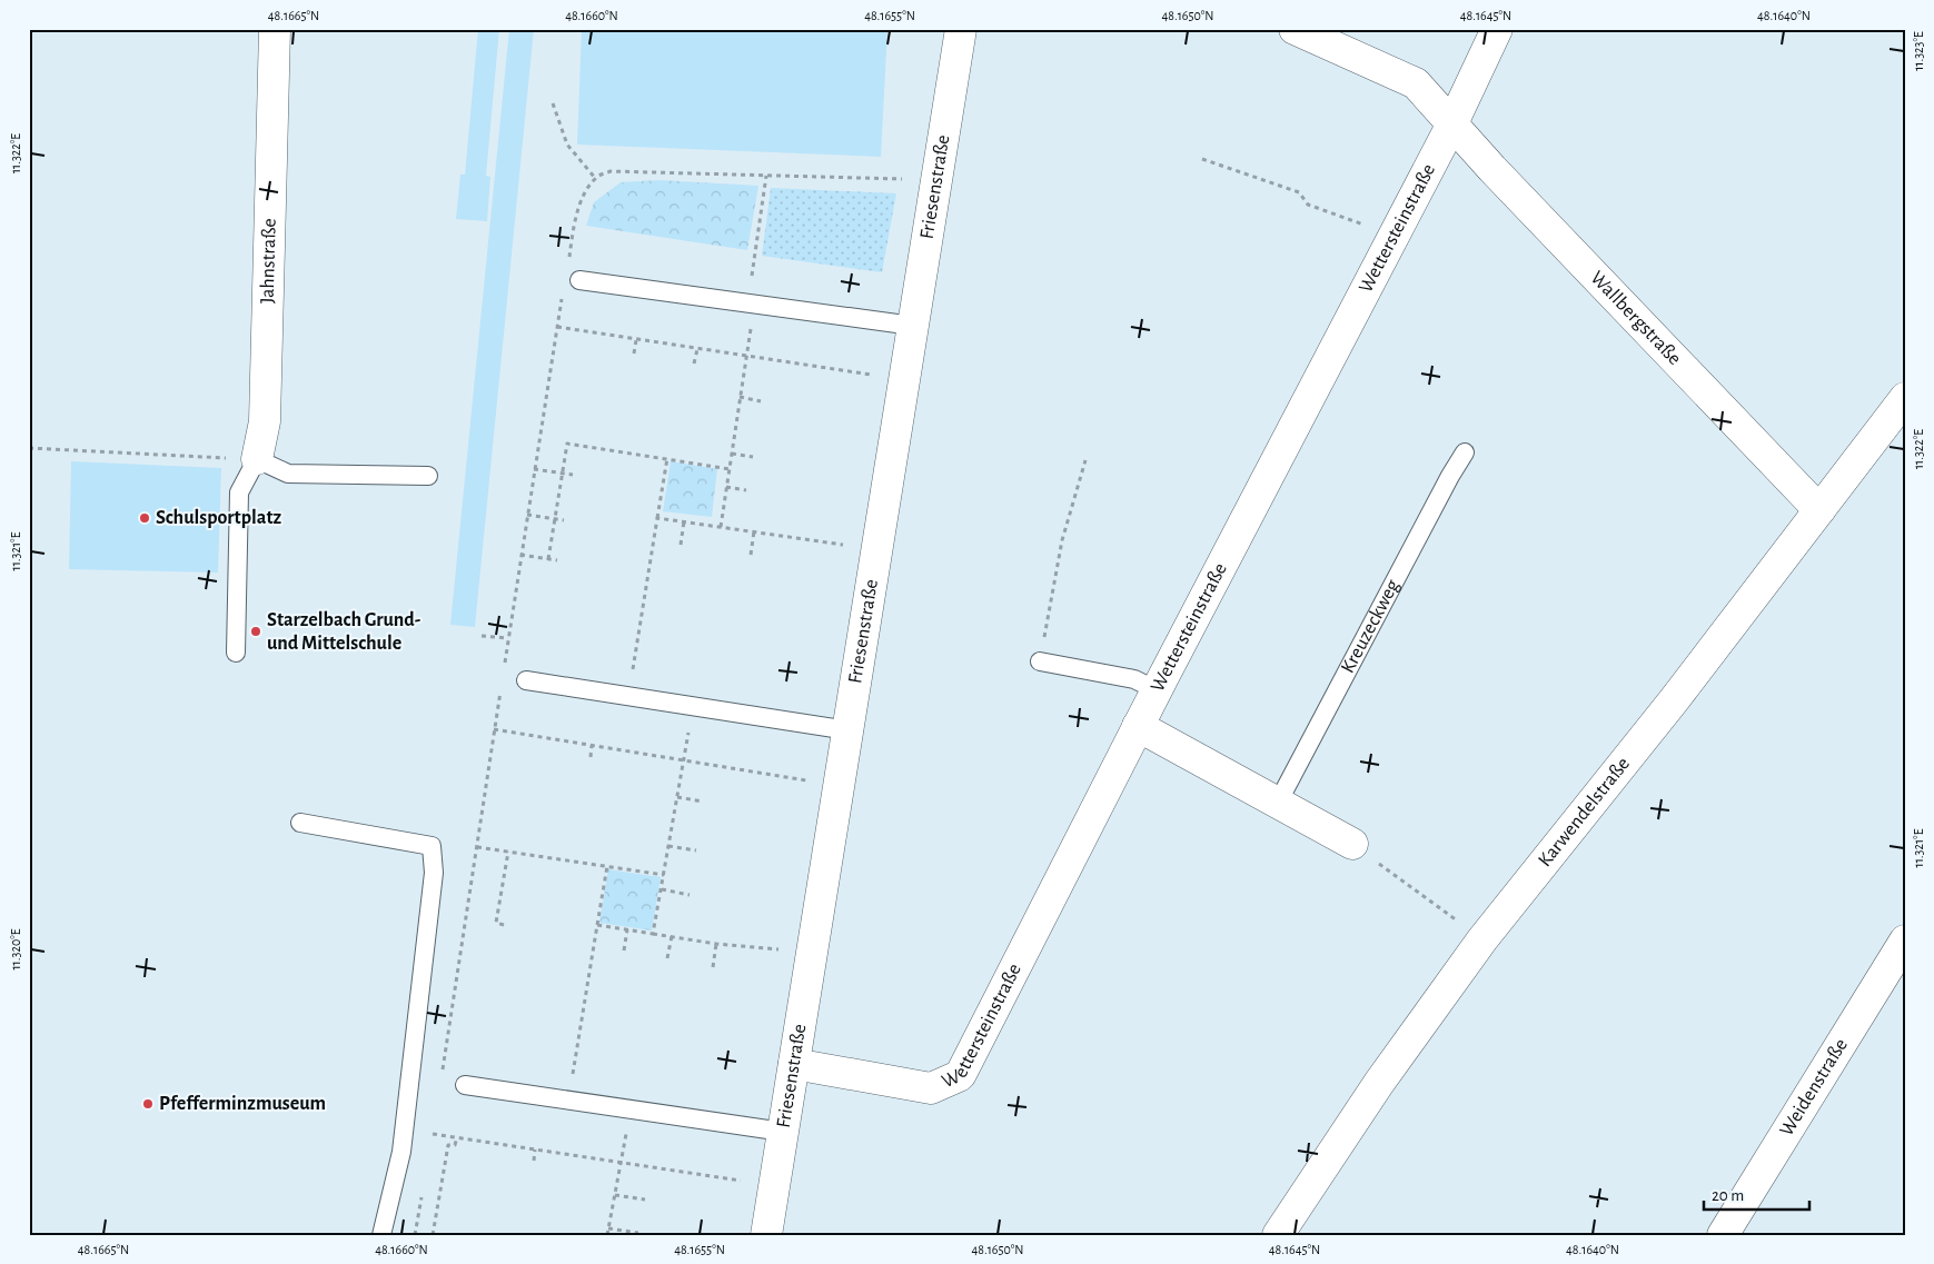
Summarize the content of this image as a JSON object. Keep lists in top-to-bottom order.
{
  "streets": {
    "street": [
      "Friesenstraße",
      "Wettersteinstraße",
      "Jahnstraße",
      "Wallbergstraße",
      "Karwendelstraße",
      "Weidenstraße"
    ],
    "lane": ["Kreuzeckweg"]
  },
  "crossings": [
    ["Friesenstraße", "Wettersteinstraße"],
    ["Wettersteinstraße", "Wallbergstraße"],
    ["Wallbergstraße", "Karwendelstraße"]
  ],
  "places": ["Schulsportplatz", "Starzelbach Grund- und Mittelschule", "Pfefferminzmuseum"],
  "scale_bar": "20 m",
  "coordinates": [
    "48.1665°N",
    "48.1660°N",
    "48.1655°N",
    "48.1650°N",
    "48.1645°N",
    "48.1640°N",
    "11.323°E",
    "11.322°E",
    "11.321°E",
    "11.320°E"
  ]
}
